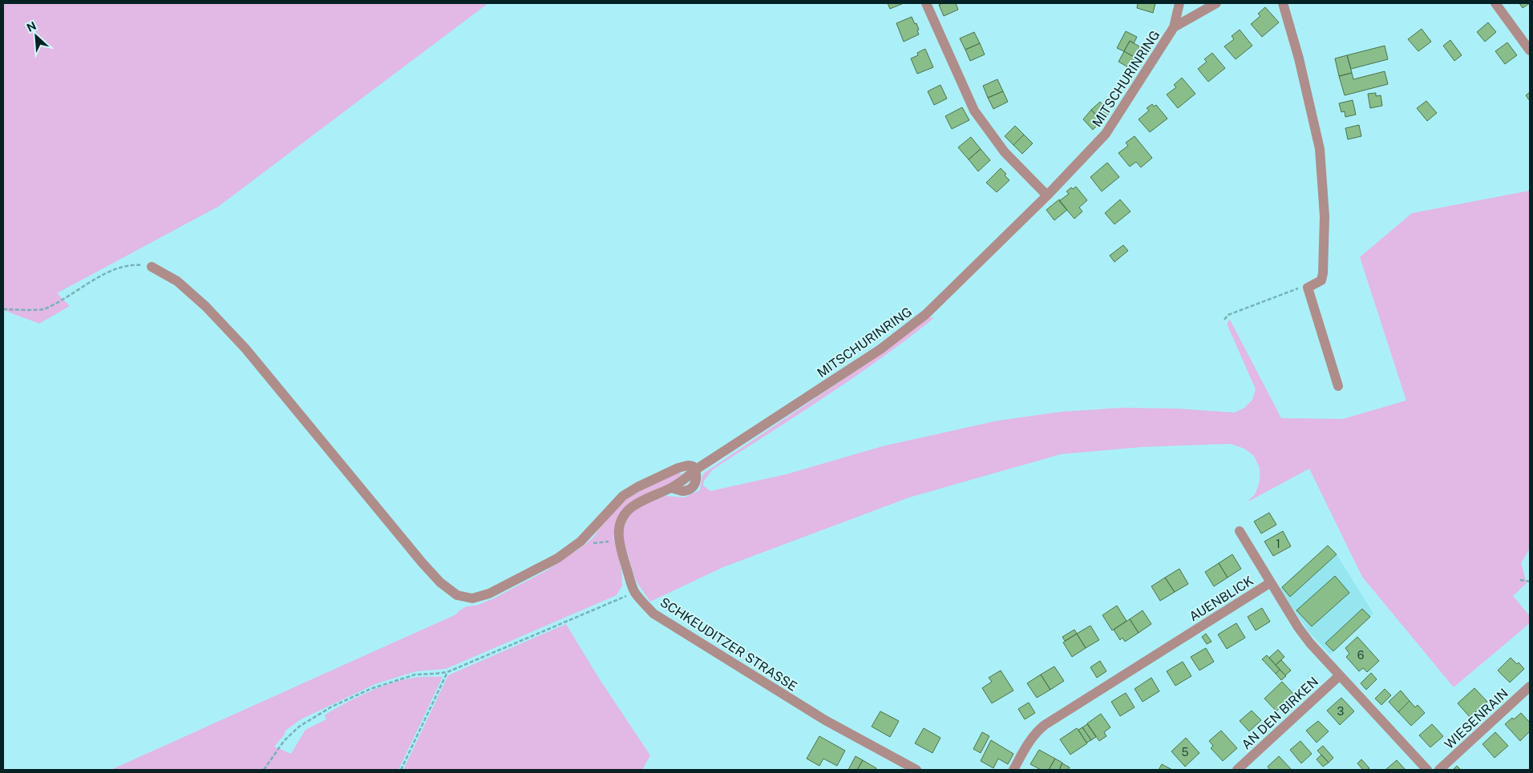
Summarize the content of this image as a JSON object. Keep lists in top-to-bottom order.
{
  "streets": {
    "street": [
      "MITSCHURINRING",
      "AUENBLICK",
      "SCHKEUDITZER STRASSE",
      "AN DEN BIRKEN",
      "WIESENRAIN"
    ]
  },
  "crossings": [
    ["MITSCHURINRING", "SCHKEUDITZER STRASSE"],
    ["AUENBLICK", "AN DEN BIRKEN"]
  ],
  "house_numbers": [
    "1",
    "6",
    "3",
    "5"
  ],
  "north": "top left"
}
